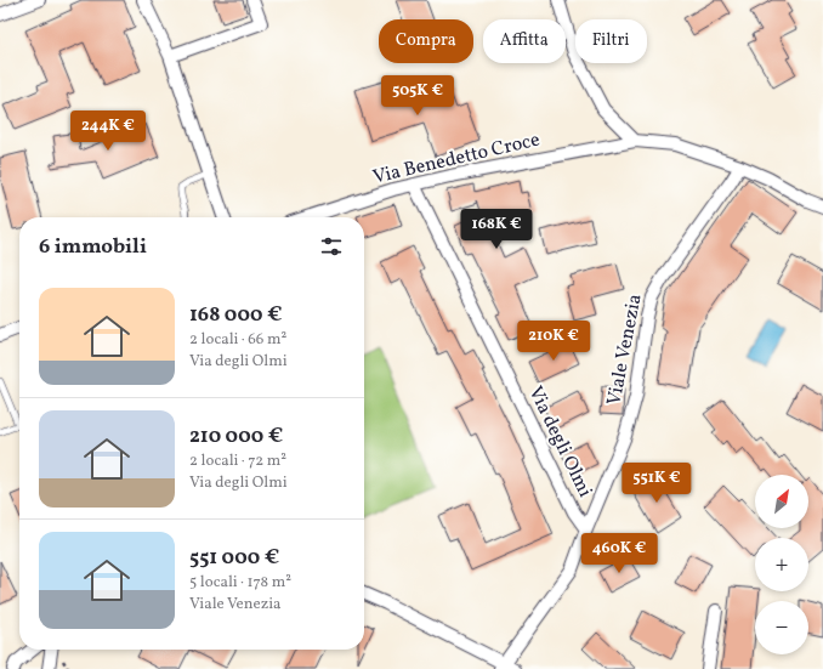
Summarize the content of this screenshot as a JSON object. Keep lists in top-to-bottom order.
{
  "streets": {
    "street": ["Via Benedetto Croce", "Viale Venezia", "Via degli Olmi"]
  },
  "crossings": [
    ["Via Benedetto Croce", "Viale Venezia"],
    ["Via Benedetto Croce", "Via degli Olmi"],
    ["Viale Venezia", "Via degli Olmi"]
  ],
  "north": "top right",
  "page": {
    "chip": ["Compra", "Affitta", "Filtri"],
    "price": [
      "505K €",
      "244K €",
      "168K €",
      "210K €",
      "551K €",
      "460K €"
    ],
    "heading": "6 immobili",
    "list": [
      {
        "name": "168 000 €",
        "note": "2 locali · 66 m² · Via degli Olmi"
      },
      {
        "name": "210 000 €",
        "note": "2 locali · 72 m² · Via degli Olmi"
      },
      {
        "name": "551 000 €",
        "note": "5 locali · 178 m² · Viale Venezia"
      }
    ],
    "map_buttons": ["+", "−"]
  }
}
